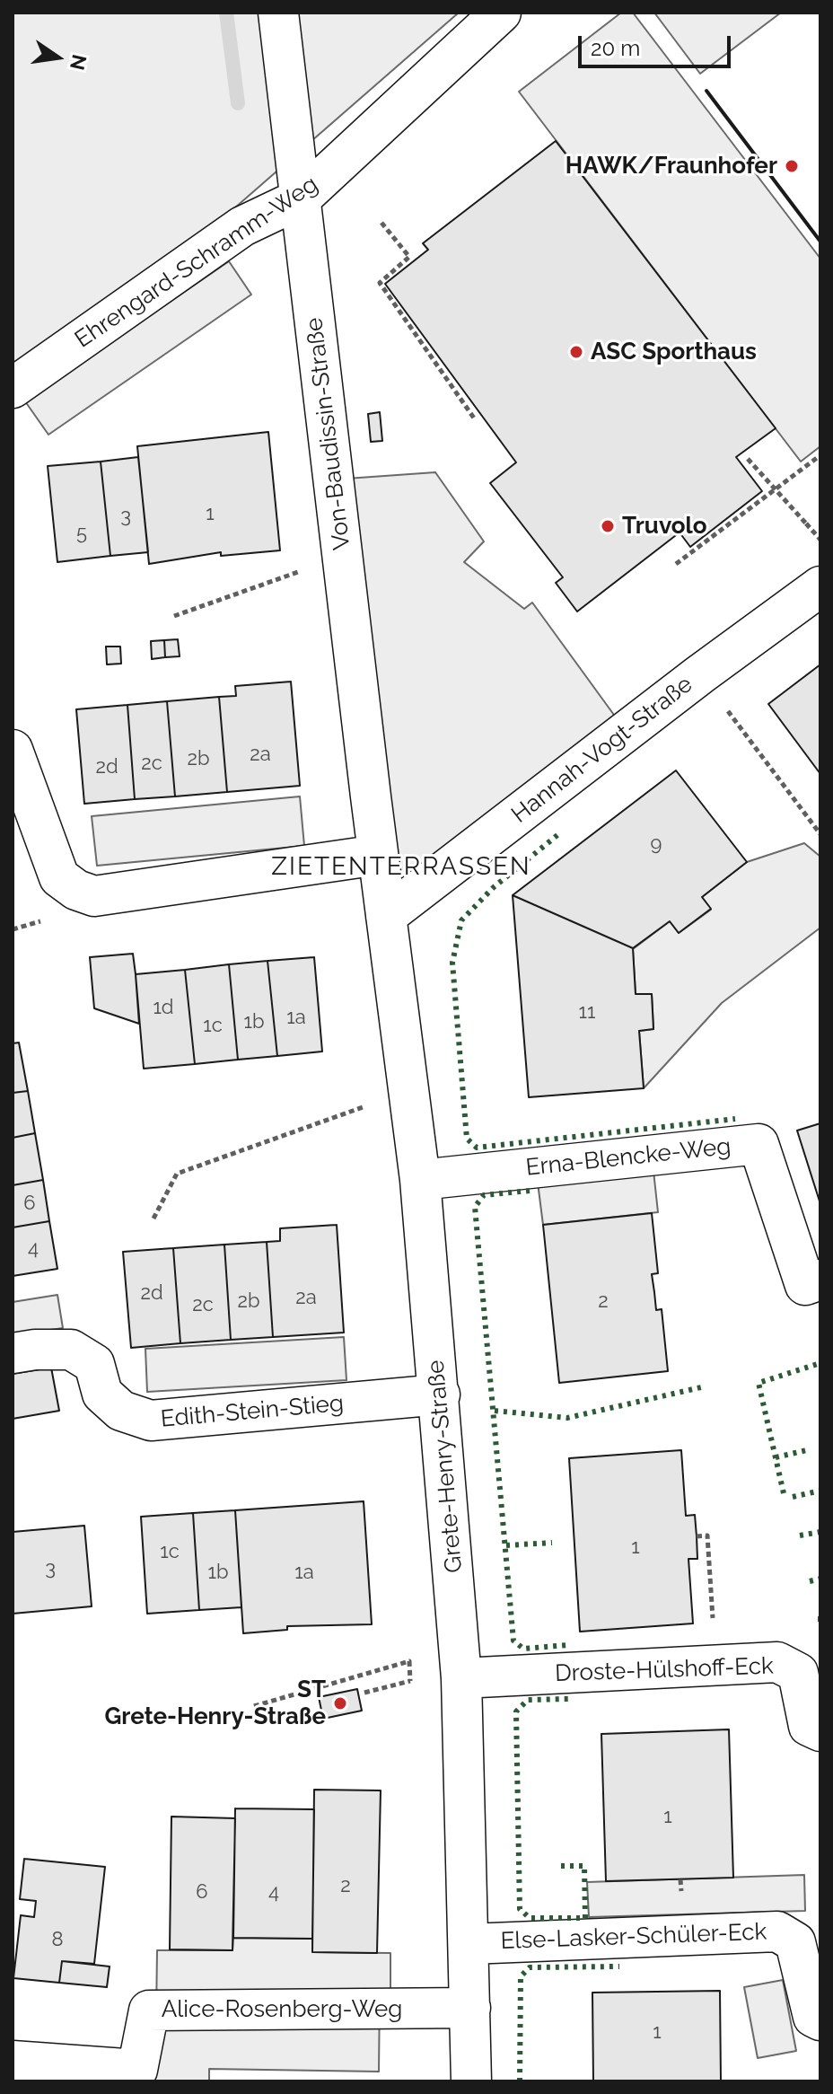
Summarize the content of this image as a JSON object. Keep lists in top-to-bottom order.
{
  "streets": {
    "street": [
      "Ehrengard-Schramm-Weg",
      "Von-Baudissin-Straße",
      "Hannah-Vogt-Straße",
      "Erna-Blencke-Weg",
      "Edith-Stein-Stieg",
      "Grete-Henry-Straße",
      "Droste-Hülshoff-Eck",
      "Else-Lasker-Schüler-Eck",
      "Alice-Rosenberg-Weg"
    ]
  },
  "crossings": [
    ["Ehrengard-Schramm-Weg", "Von-Baudissin-Straße"],
    ["Von-Baudissin-Straße", "Grete-Henry-Straße"],
    ["Hannah-Vogt-Straße", "Grete-Henry-Straße"],
    ["Erna-Blencke-Weg", "Grete-Henry-Straße"],
    ["Edith-Stein-Stieg", "Grete-Henry-Straße"],
    ["Grete-Henry-Straße", "Droste-Hülshoff-Eck"],
    ["Grete-Henry-Straße", "Else-Lasker-Schüler-Eck"],
    ["Grete-Henry-Straße", "Alice-Rosenberg-Weg"]
  ],
  "districts": ["ZIETENTERRASSEN"],
  "places": [
    "HAWK/Fraunhofer",
    "ASC Sporthaus",
    "Truvolo",
    "ST Grete-Henry-Straße"
  ],
  "house_numbers": [
    "1",
    "3",
    "5",
    "2a",
    "2b",
    "2c",
    "2d",
    "9",
    "1d",
    "11",
    "1a",
    "1b",
    "1c",
    "6",
    "4",
    "2d",
    "2a",
    "2b",
    "2",
    "2c",
    "1",
    "1c",
    "3",
    "1b",
    "1a",
    "1",
    "2",
    "6",
    "4",
    "8",
    "1"
  ],
  "scale_bar": "20 m",
  "north": "right"
}
